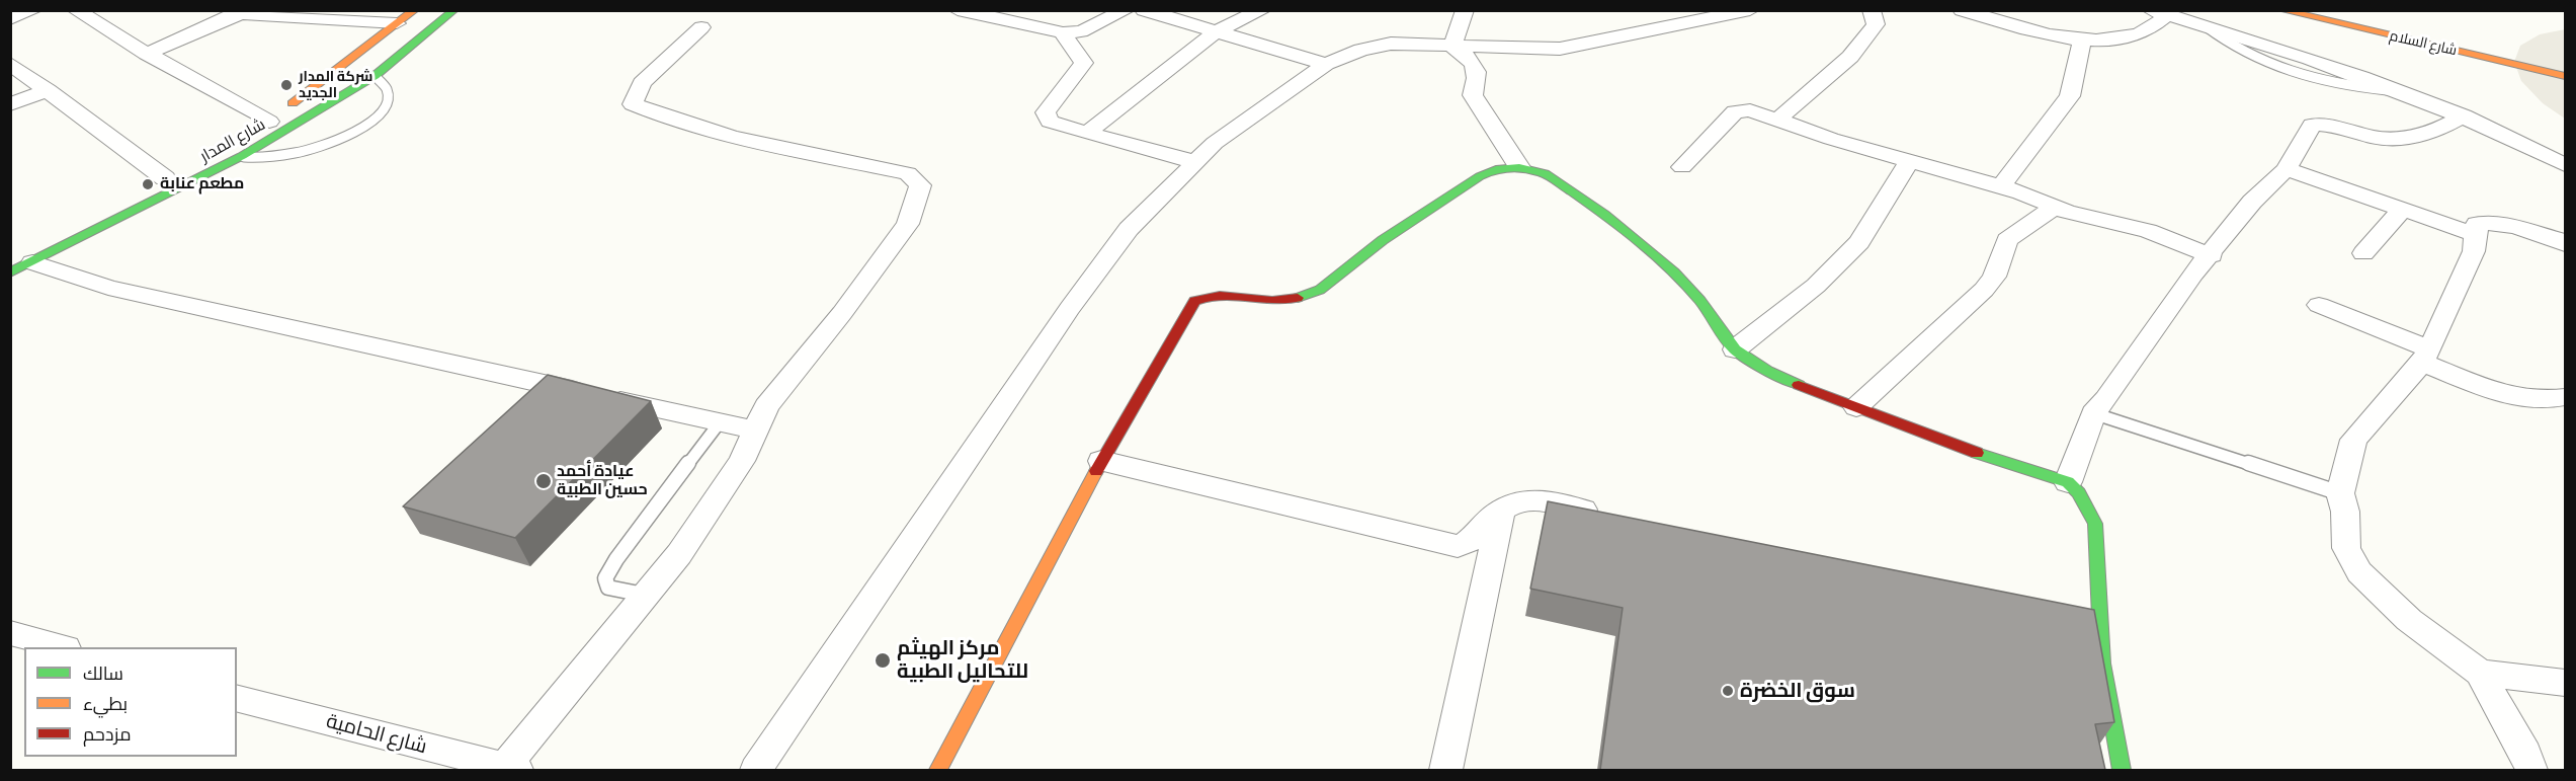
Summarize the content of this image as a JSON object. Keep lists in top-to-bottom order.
{
  "streets": {
    "street": ["شارع السلام", "شارع المدار", "شارع الحامية"]
  },
  "places": [
    "شركة المدار الجديد",
    "مطعم عنابة",
    "عيادة أحمد حسين الطبية",
    "مركز الهيثم للتحاليل الطبية",
    "سوق الخضرة"
  ],
  "legend": ["سالك", "بطيء", "مزدحم"]
}
